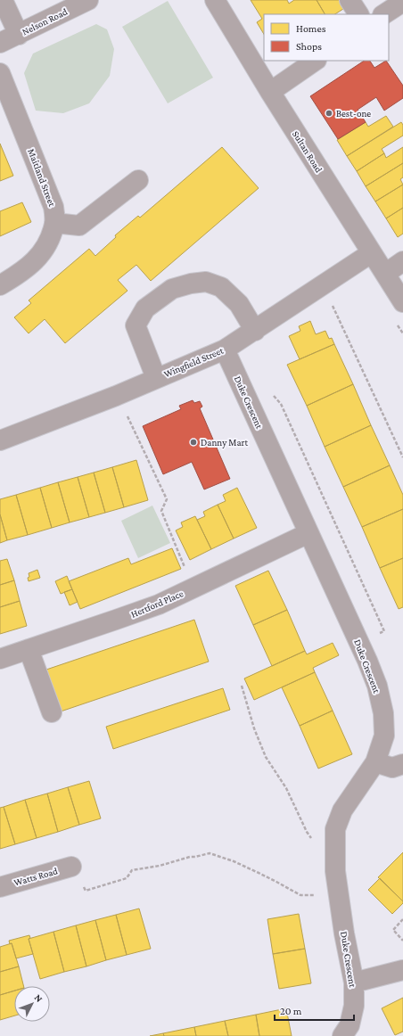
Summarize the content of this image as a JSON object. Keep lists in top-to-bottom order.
{
  "streets": {
    "street": [
      "Nelson Road",
      "Sultan Road",
      "Maitland Street",
      "Wingfield Street",
      "Duke Crescent",
      "Hertford Place",
      "Watts Road"
    ]
  },
  "crossings": [
    ["Sultan Road", "Wingfield Street"],
    ["Wingfield Street", "Duke Crescent"],
    ["Duke Crescent", "Hertford Place"]
  ],
  "places": ["Best-one", "Danny Mart"],
  "legend": ["Homes", "Shops"],
  "scale_bar": "20 m",
  "north": "top right"
}
